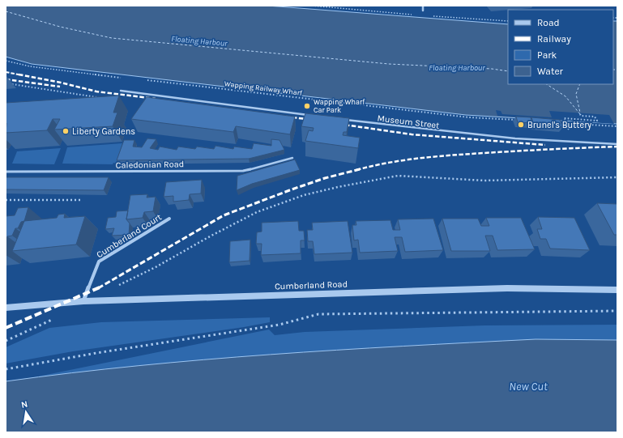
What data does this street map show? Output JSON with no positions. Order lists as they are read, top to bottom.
{
  "streets": {
    "street": ["Cumberland Court", "Cumberland Road"],
    "lane": ["Museum Street", "Caledonian Road"],
    "path": ["Wapping Railway Wharf"]
  },
  "crossings": [
    ["Cumberland Court", "Cumberland Road"]
  ],
  "water": ["Floating Harbour", "New Cut"],
  "places": ["Wapping Wharf Car Park", "Brunel's Buttery", "Liberty Gardens"],
  "legend": [
    "Road",
    "Railway",
    "Park",
    "Water"
  ],
  "north": "top"
}
